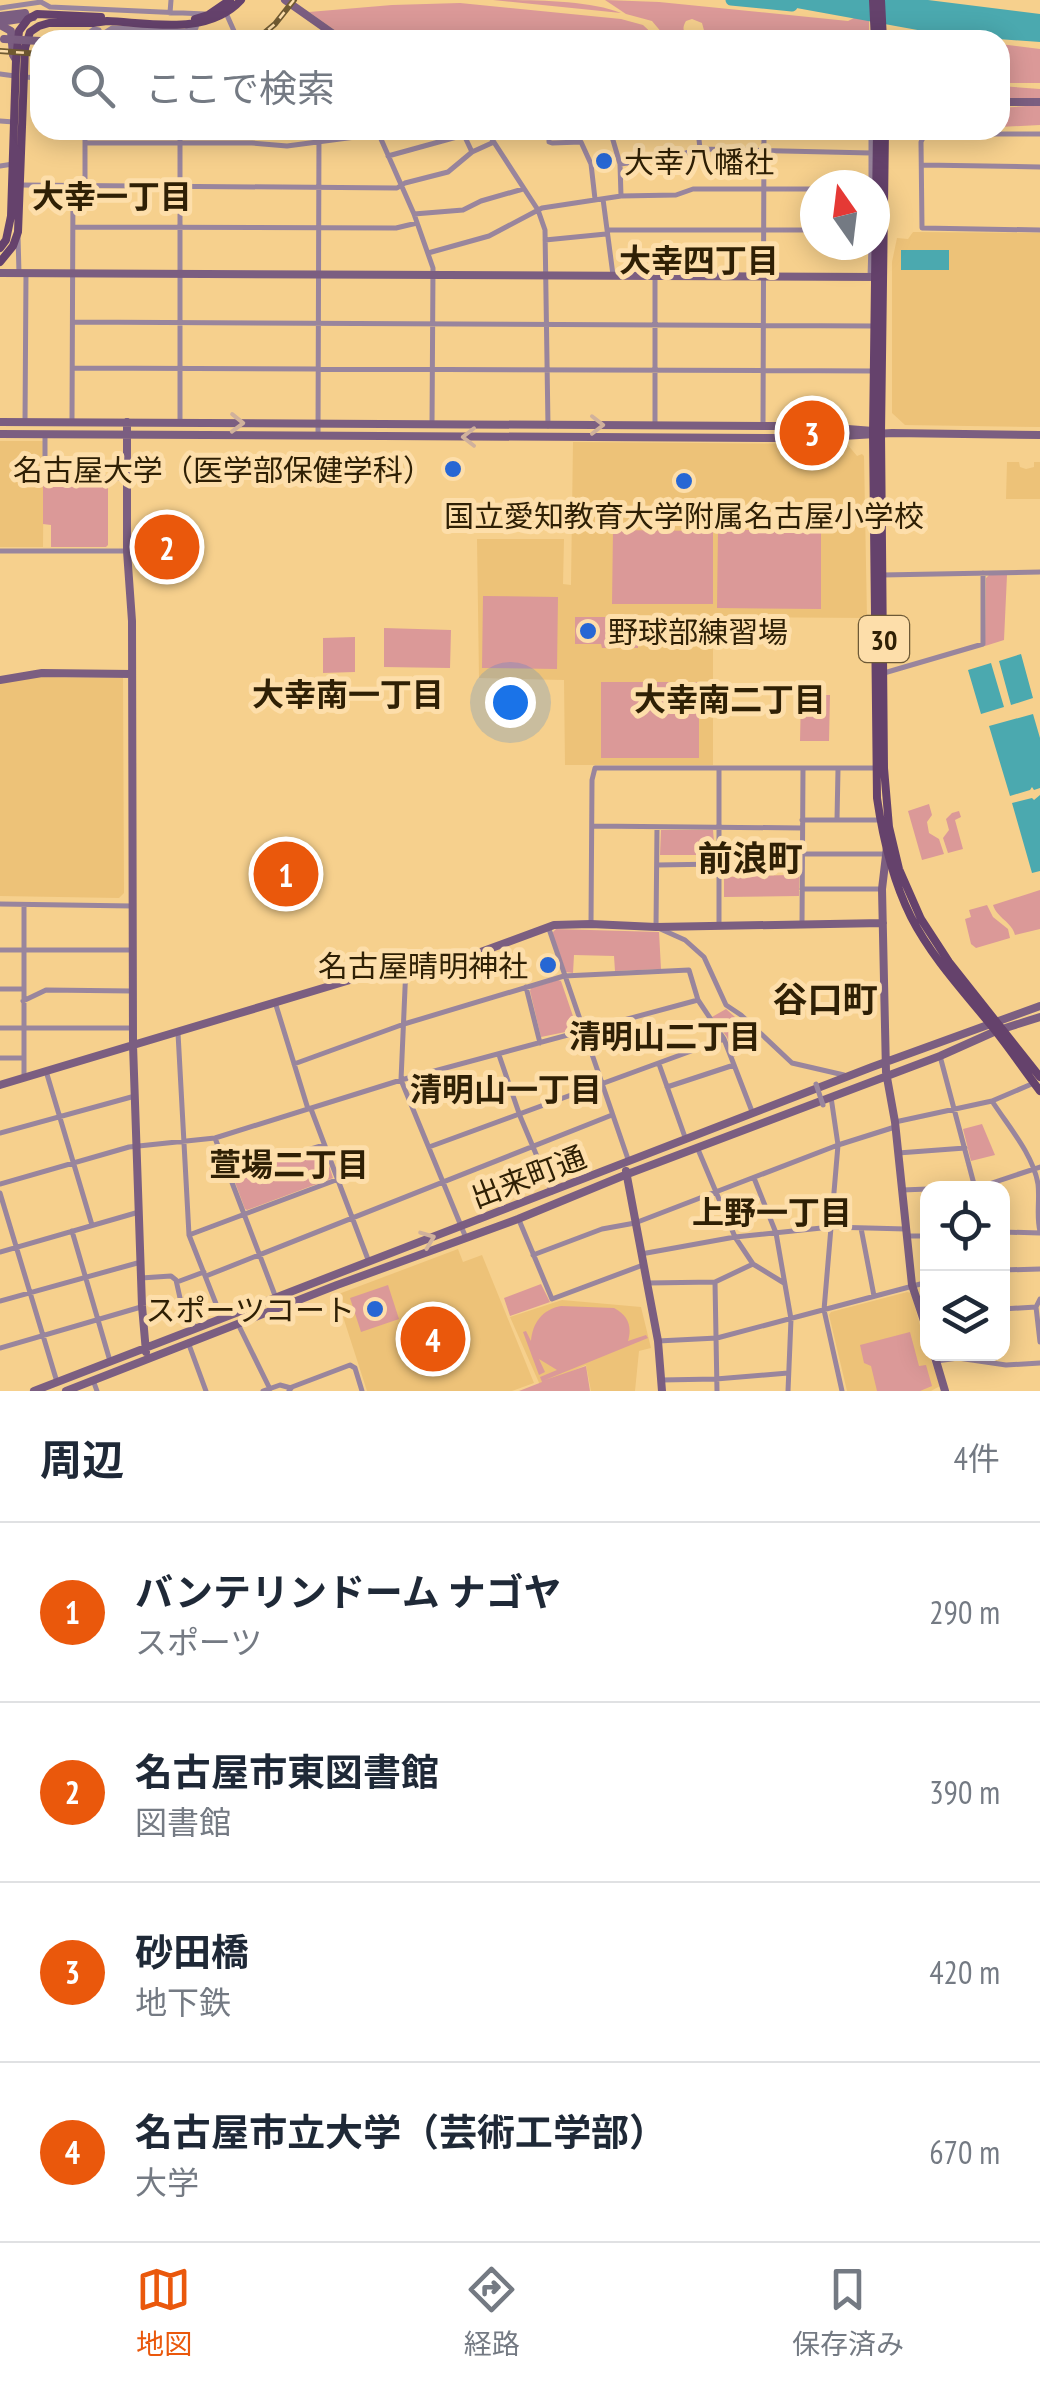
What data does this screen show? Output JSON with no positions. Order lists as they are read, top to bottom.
{
  "streets": {
    "main road": ["30"],
    "street": ["出来町通"]
  },
  "crossings": [
    ["30", "出来町通"]
  ],
  "districts": [
    "大幸一丁目",
    "大幸四丁目",
    "大幸南一丁目",
    "大幸南二丁目",
    "前浪町",
    "谷口町",
    "清明山二丁目",
    "清明山一丁目",
    "萱場二丁目",
    "上野一丁目"
  ],
  "places": [
    "大幸八幡社",
    "名古屋大学（医学部保健学科）",
    "国立愛知教育大学附属名古屋小学校",
    "野球部練習場",
    "名古屋晴明神社",
    "スポーツコート"
  ],
  "north": "top",
  "page": {
    "search": "ここで検索",
    "pins": [
      "3",
      "2",
      "1",
      "4"
    ],
    "heading": ["周辺", "4件"],
    "list": [
      {
        "mark": "1",
        "name": "バンテリンドーム ナゴヤ",
        "note": "スポーツ",
        "value": "290 m"
      },
      {
        "mark": "2",
        "name": "名古屋市東図書館",
        "note": "図書館",
        "value": "390 m"
      },
      {
        "mark": "3",
        "name": "砂田橋",
        "note": "地下鉄",
        "value": "420 m"
      },
      {
        "mark": "4",
        "name": "名古屋市立大学（芸術工学部）",
        "note": "大学",
        "value": "670 m"
      }
    ],
    "nav": ["地図", "経路", "保存済み"]
  }
}
